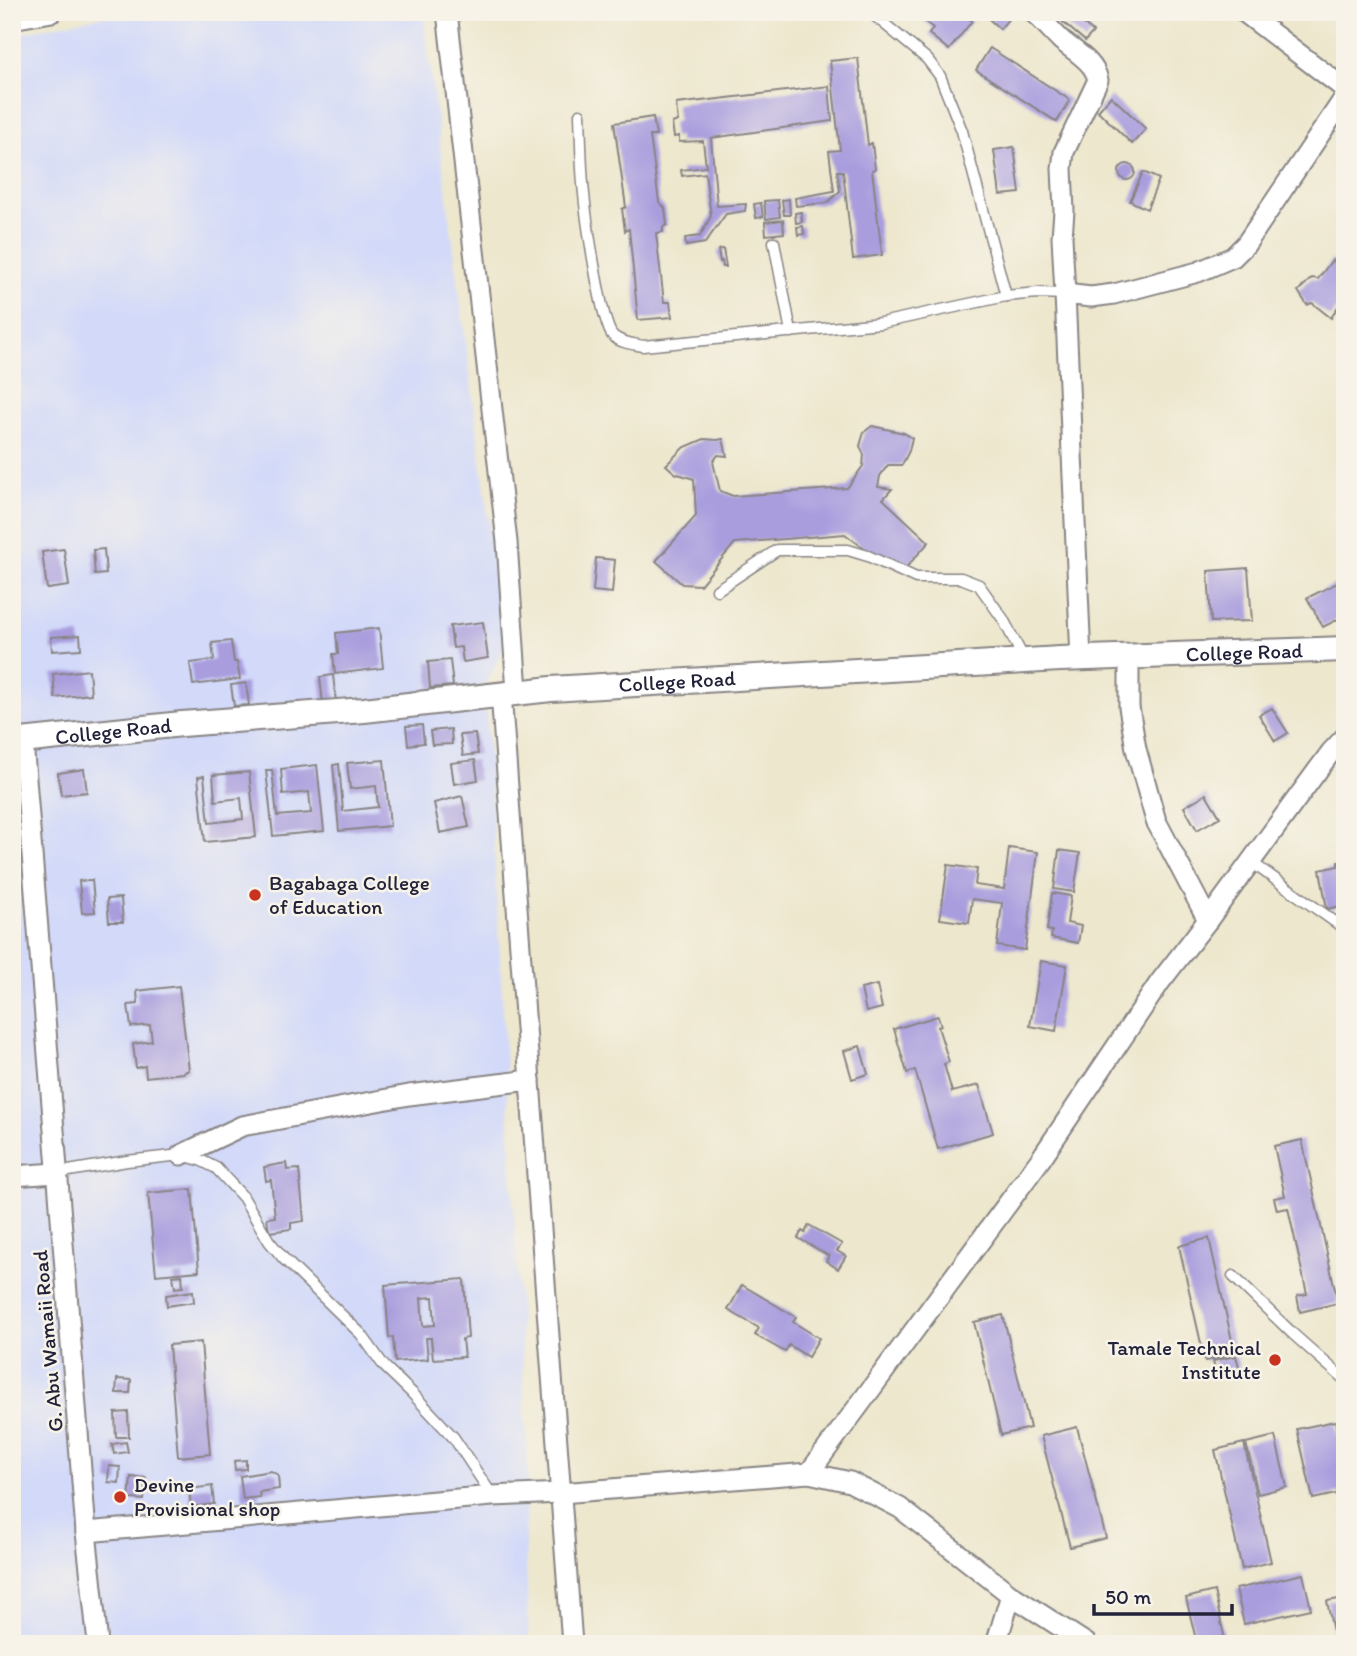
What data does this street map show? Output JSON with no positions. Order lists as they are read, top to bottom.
{
  "streets": {
    "street": ["College Road", "G. Abu Wamaii Road"]
  },
  "crossings": [
    ["College Road", "G. Abu Wamaii Road"]
  ],
  "places": ["Bagabaga College of Education", "Tamale Technical Institute", "Devine Provisional shop"],
  "scale_bar": "50 m"
}
